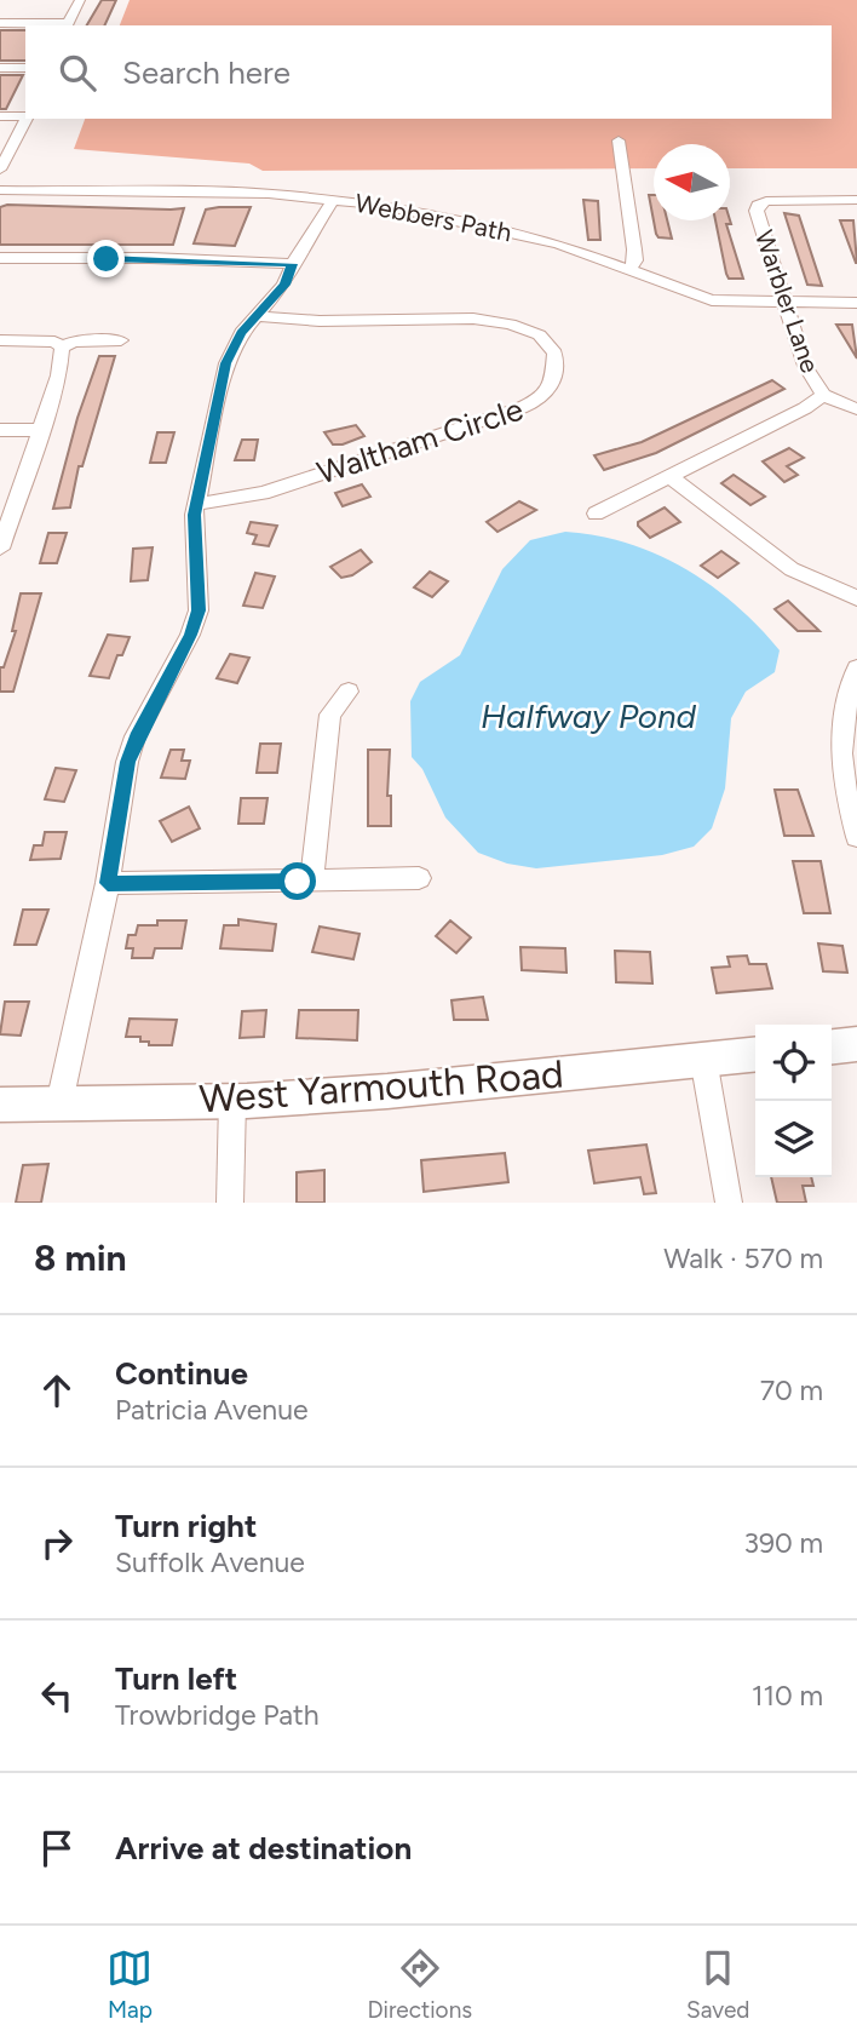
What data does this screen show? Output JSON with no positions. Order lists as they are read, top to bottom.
{
  "streets": {
    "main road": ["West Yarmouth Road"],
    "street": ["Webbers Path", "Warbler Lane", "Waltham Circle"]
  },
  "crossings": [
    ["Webbers Path", "Warbler Lane"]
  ],
  "water": ["Halfway Pond"],
  "north": "left",
  "page": {
    "search": "Search here",
    "heading": ["8 min", "Walk · 570 m"],
    "list": [
      ["Continue", "Patricia Avenue", "70 m"],
      ["Turn right", "Suffolk Avenue", "390 m"],
      ["Turn left", "Trowbridge Path", "110 m"],
      "Arrive at destination"
    ],
    "nav": ["Map", "Directions", "Saved"]
  }
}
